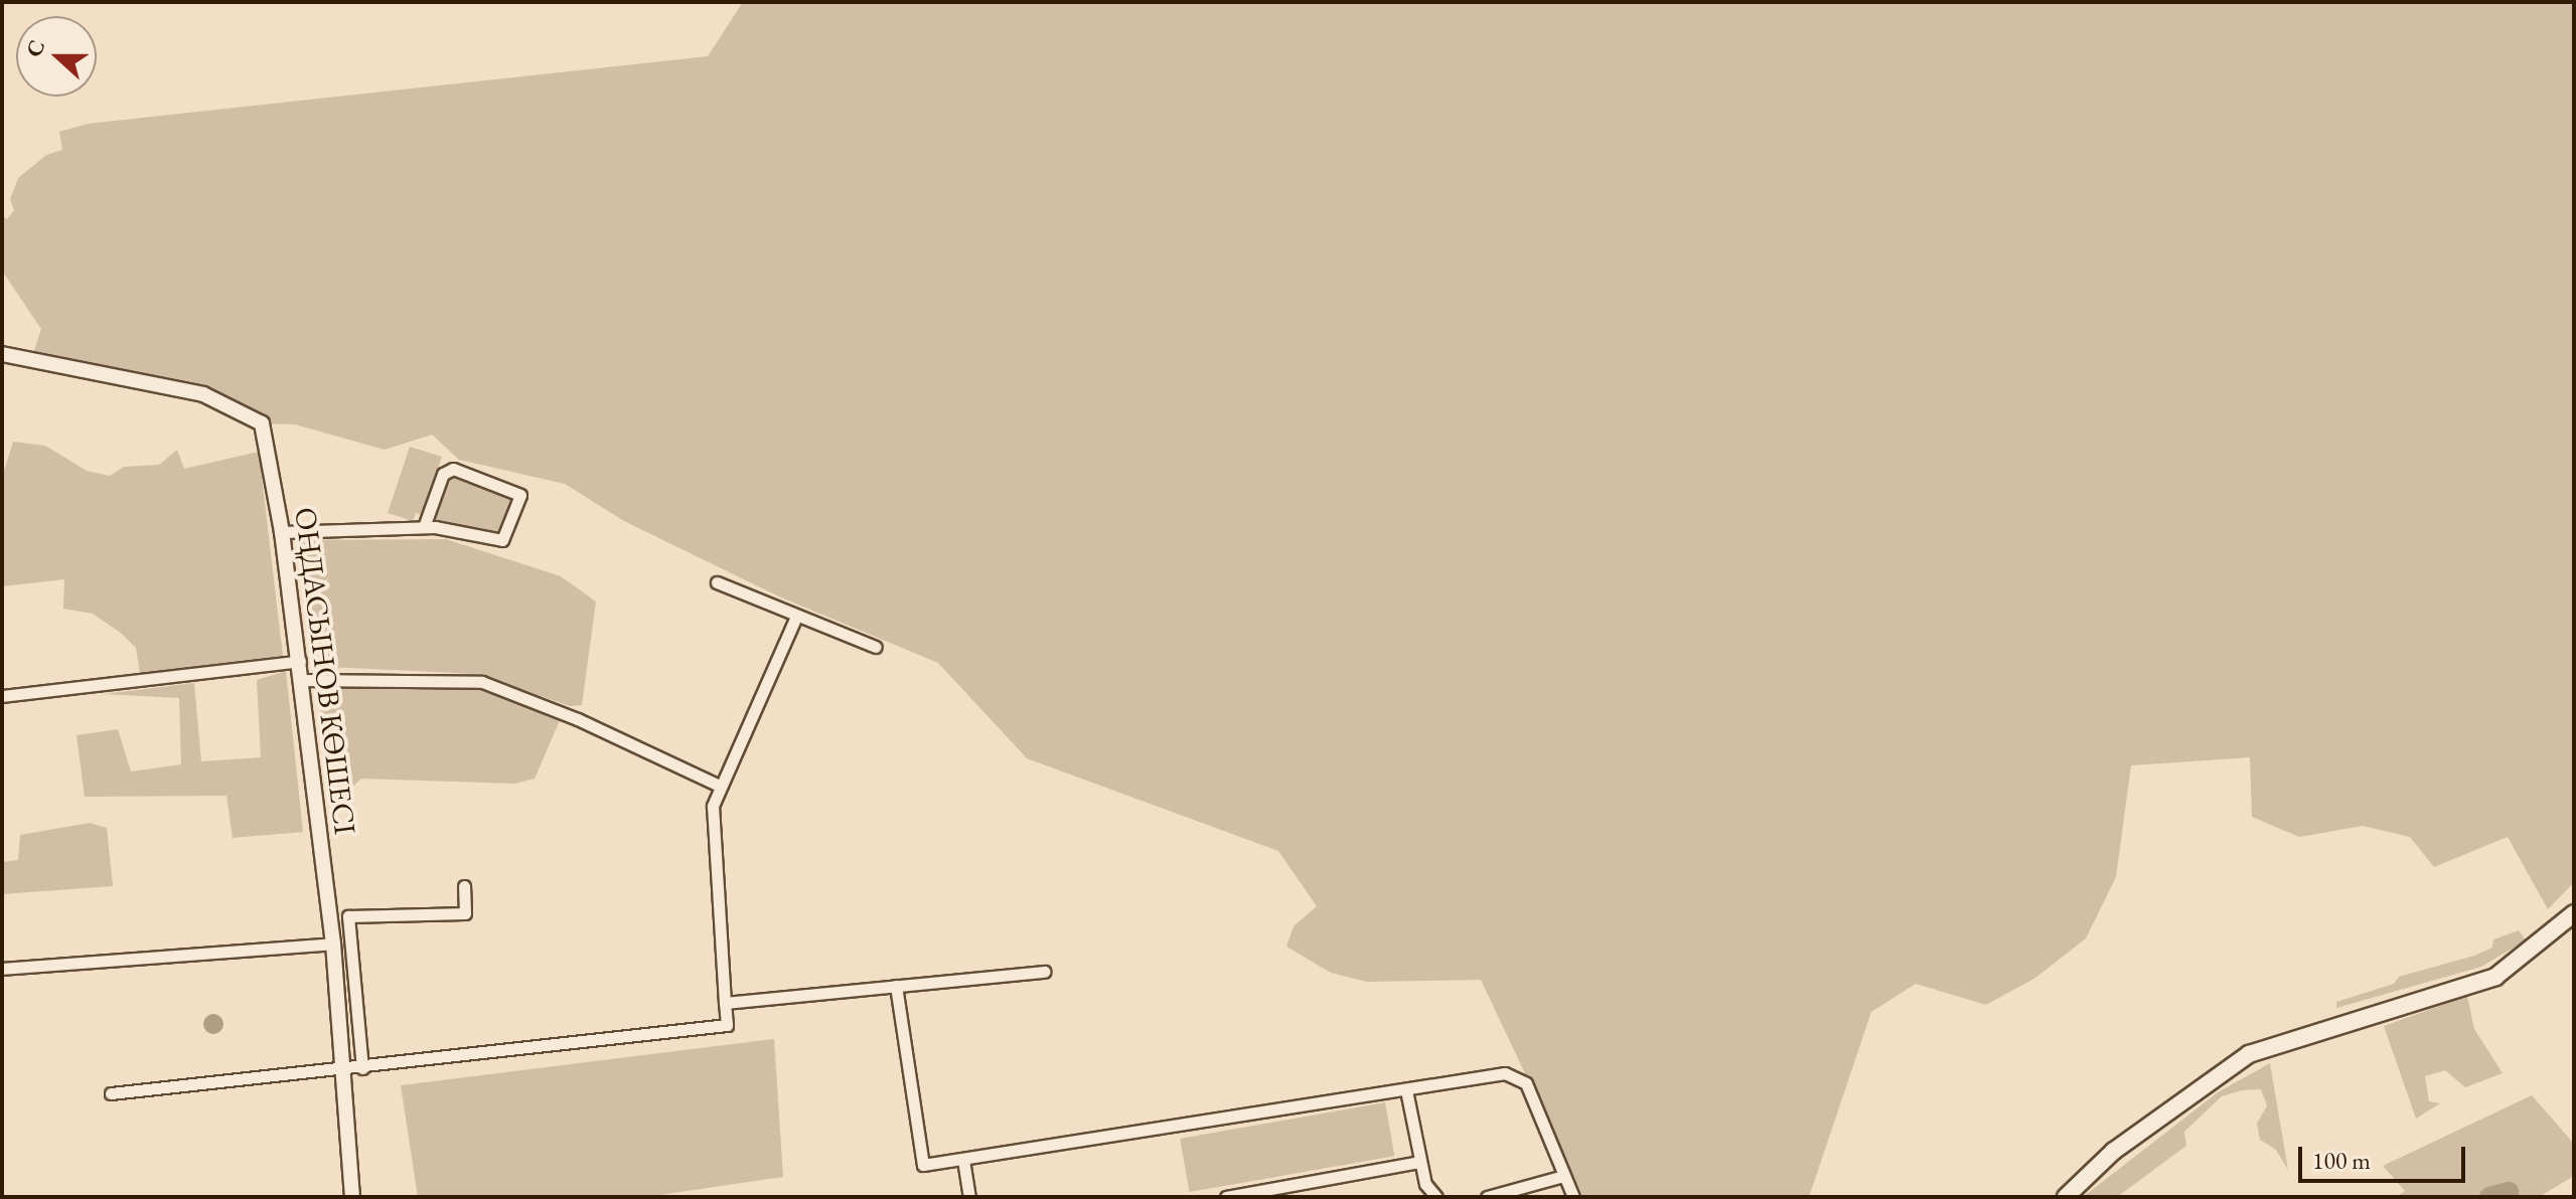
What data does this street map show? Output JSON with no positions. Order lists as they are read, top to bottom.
{
  "streets": {
    "street": ["ОҢДАСЫНОВ КӨШЕСІ"]
  },
  "scale_bar": "100 m",
  "north": "left"
}
